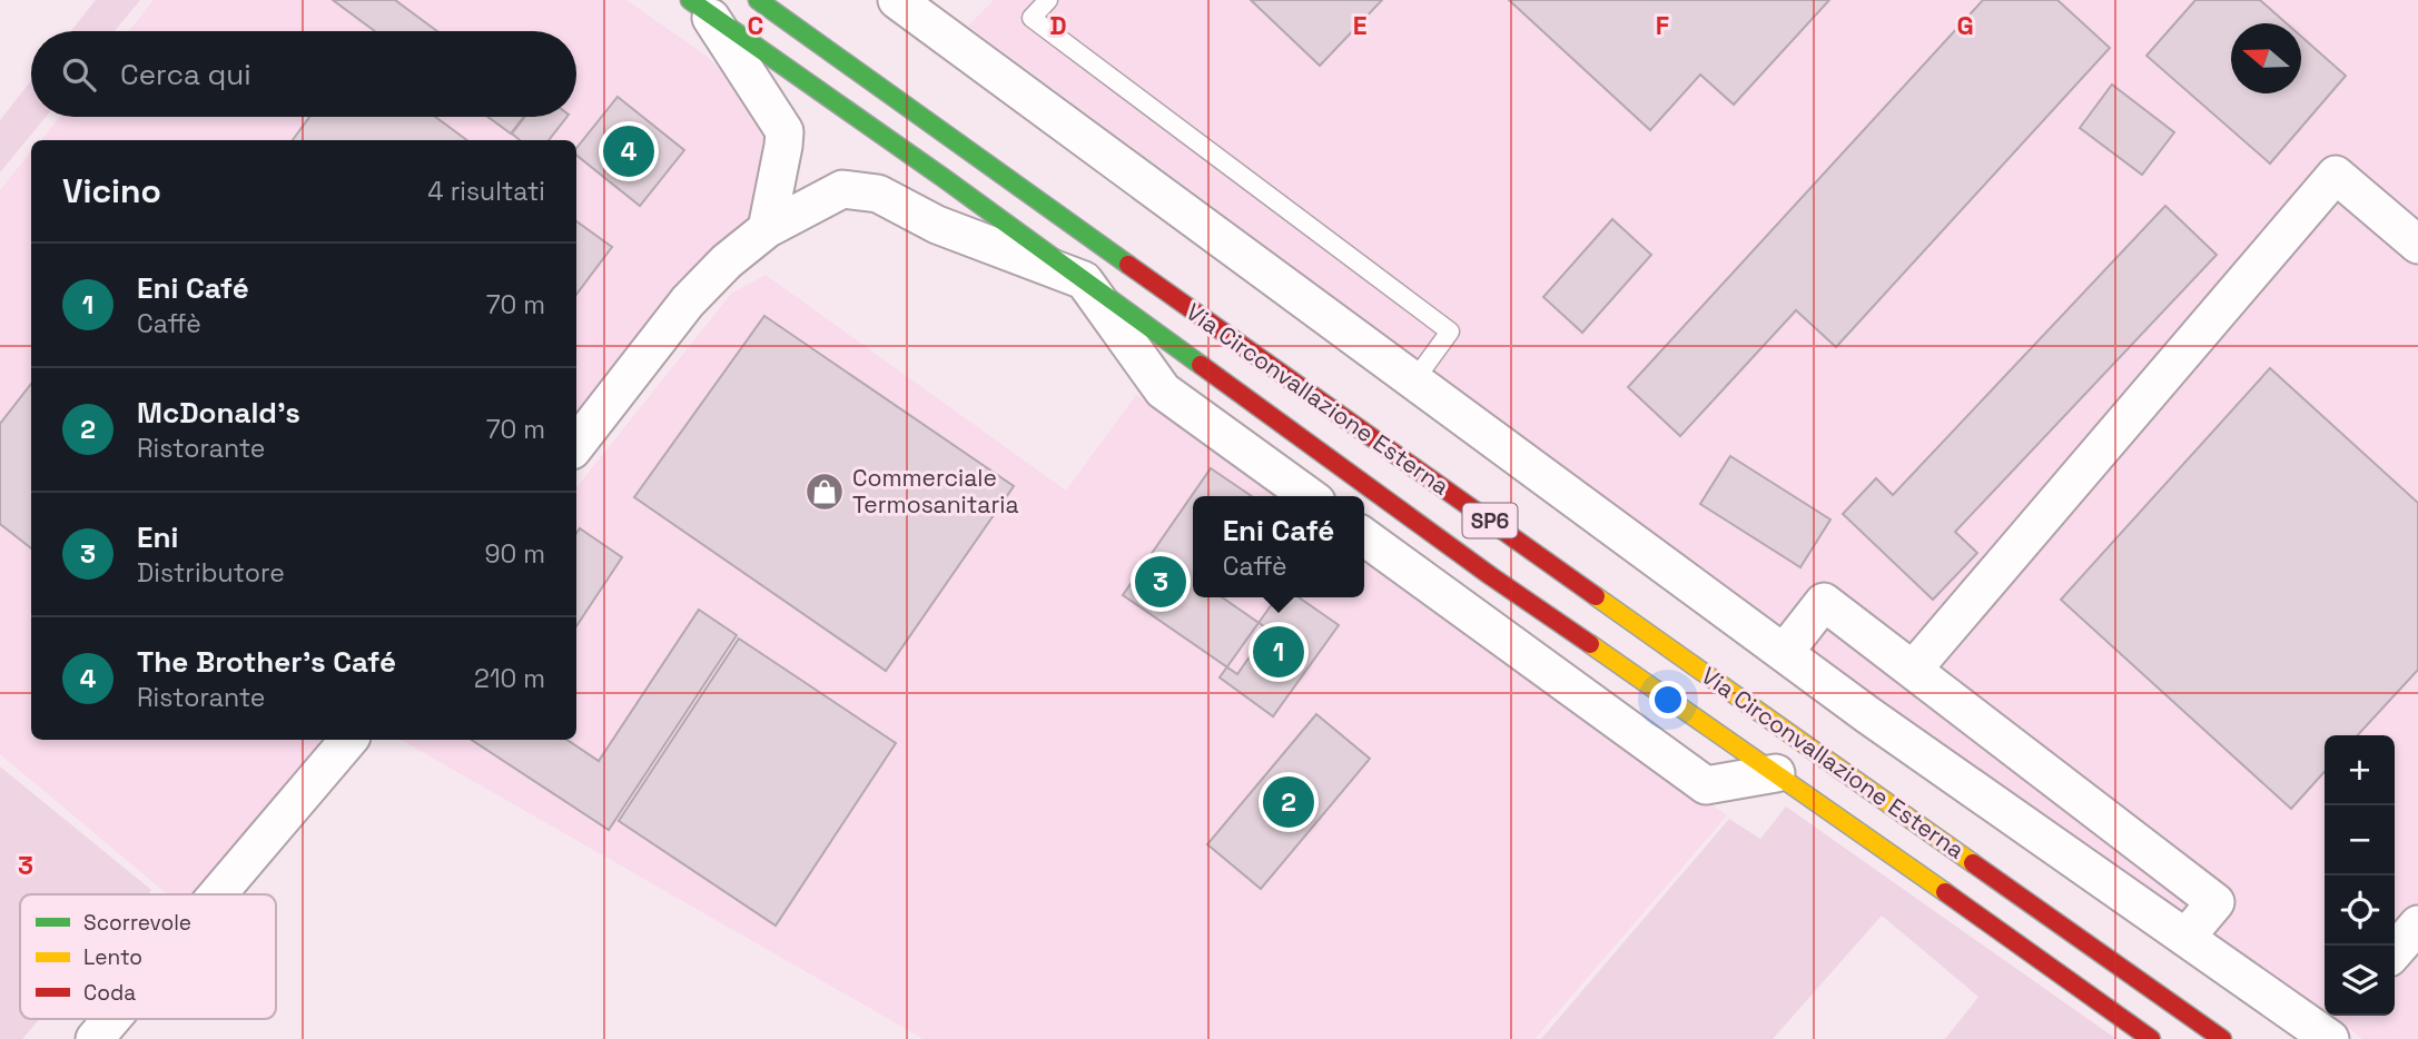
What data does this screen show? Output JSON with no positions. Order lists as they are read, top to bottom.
{
  "streets": {
    "main road": ["Via Circonvallazione Esterna", "SP6"]
  },
  "places": {
    "shop": ["Commerciale Termosanitaria"]
  },
  "legend": ["Scorrevole", "Lento", "Coda"],
  "north": "left",
  "page": {
    "search": "Cerca qui",
    "pins": [
      "4",
      "3",
      "1",
      "2"
    ],
    "heading": ["Vicino", "4 risultati"],
    "list": [
      {
        "mark": "1",
        "name": "Eni Café",
        "note": "Caffè",
        "value": "70 m"
      },
      {
        "mark": "2",
        "name": "McDonald's",
        "note": "Ristorante",
        "value": "70 m"
      },
      {
        "mark": "3",
        "name": "Eni",
        "note": "Distributore",
        "value": "90 m"
      },
      {
        "mark": "4",
        "name": "The Brother's Café",
        "note": "Ristorante",
        "value": "210 m"
      }
    ],
    "popup": ["Eni Café", "Caffè"],
    "map_buttons": ["+", "−"]
  },
  "grid": {
    "columns": [
      "C",
      "D",
      "E",
      "F",
      "G"
    ],
    "rows": ["3"]
  }
}
